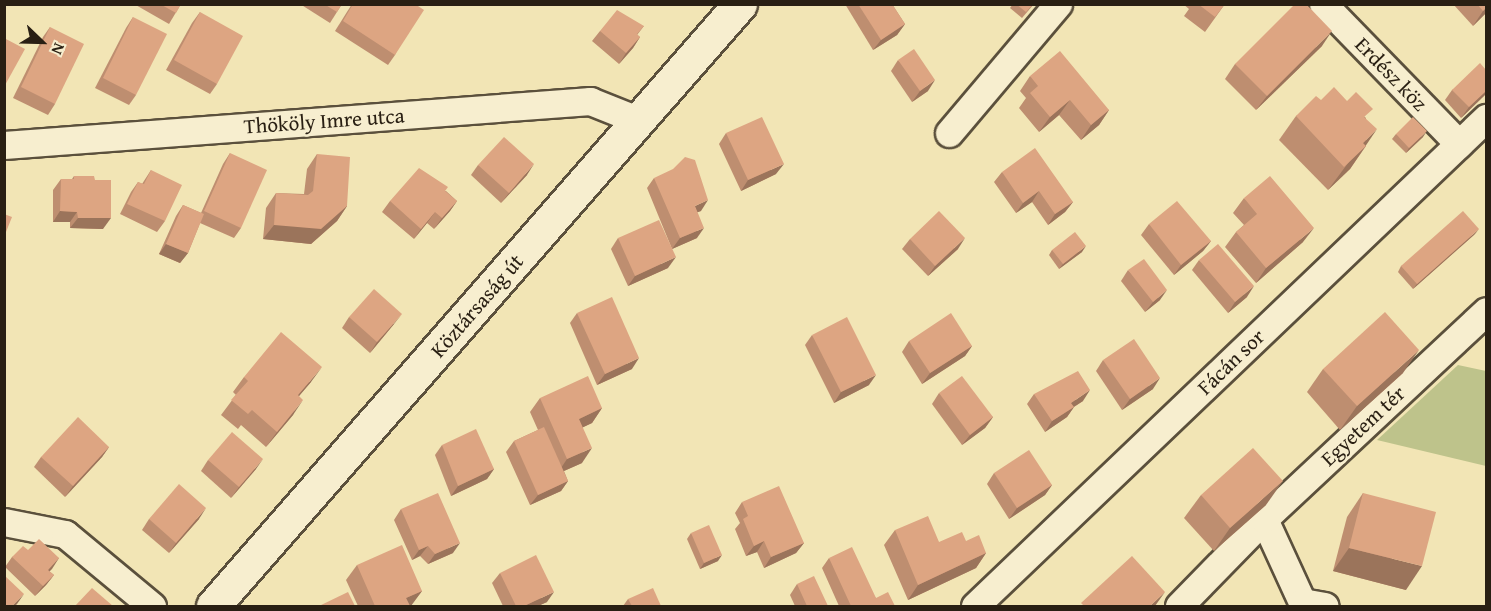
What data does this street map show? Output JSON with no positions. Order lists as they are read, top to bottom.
{
  "streets": {
    "main road": ["Köztársaság út"],
    "street": [
      "Erdész köz",
      "Thököly Imre utca",
      "Fácán sor",
      "Egyetem tér"
    ]
  },
  "crossings": [
    ["Erdész köz", "Fácán sor"],
    ["Thököly Imre utca", "Köztársaság út"]
  ],
  "north": "bottom right"
}
